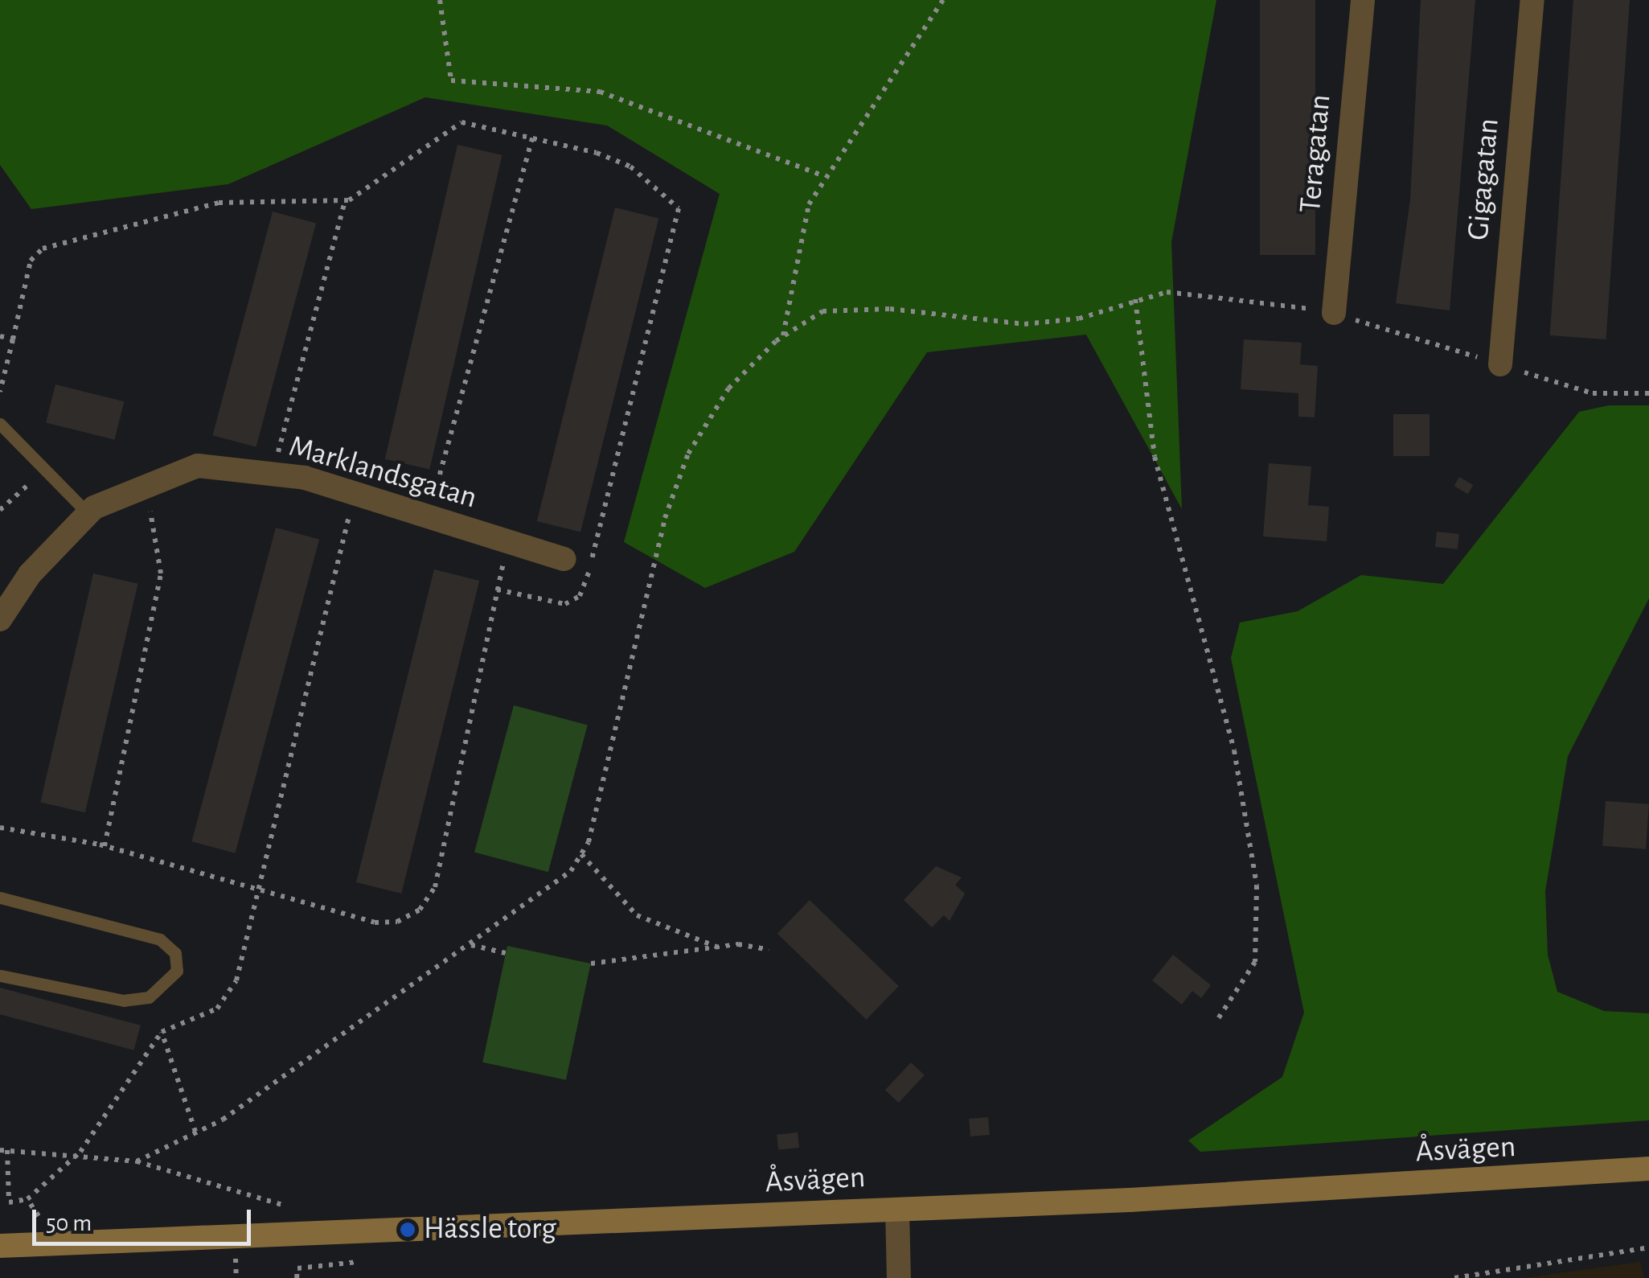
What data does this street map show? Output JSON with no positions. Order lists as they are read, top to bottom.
{
  "streets": {
    "street": [
      "Teragatan",
      "Gigagatan",
      "Marklandsgatan",
      "Åsvägen"
    ]
  },
  "places": ["Hässle torg"],
  "scale_bar": "50 m"
}
